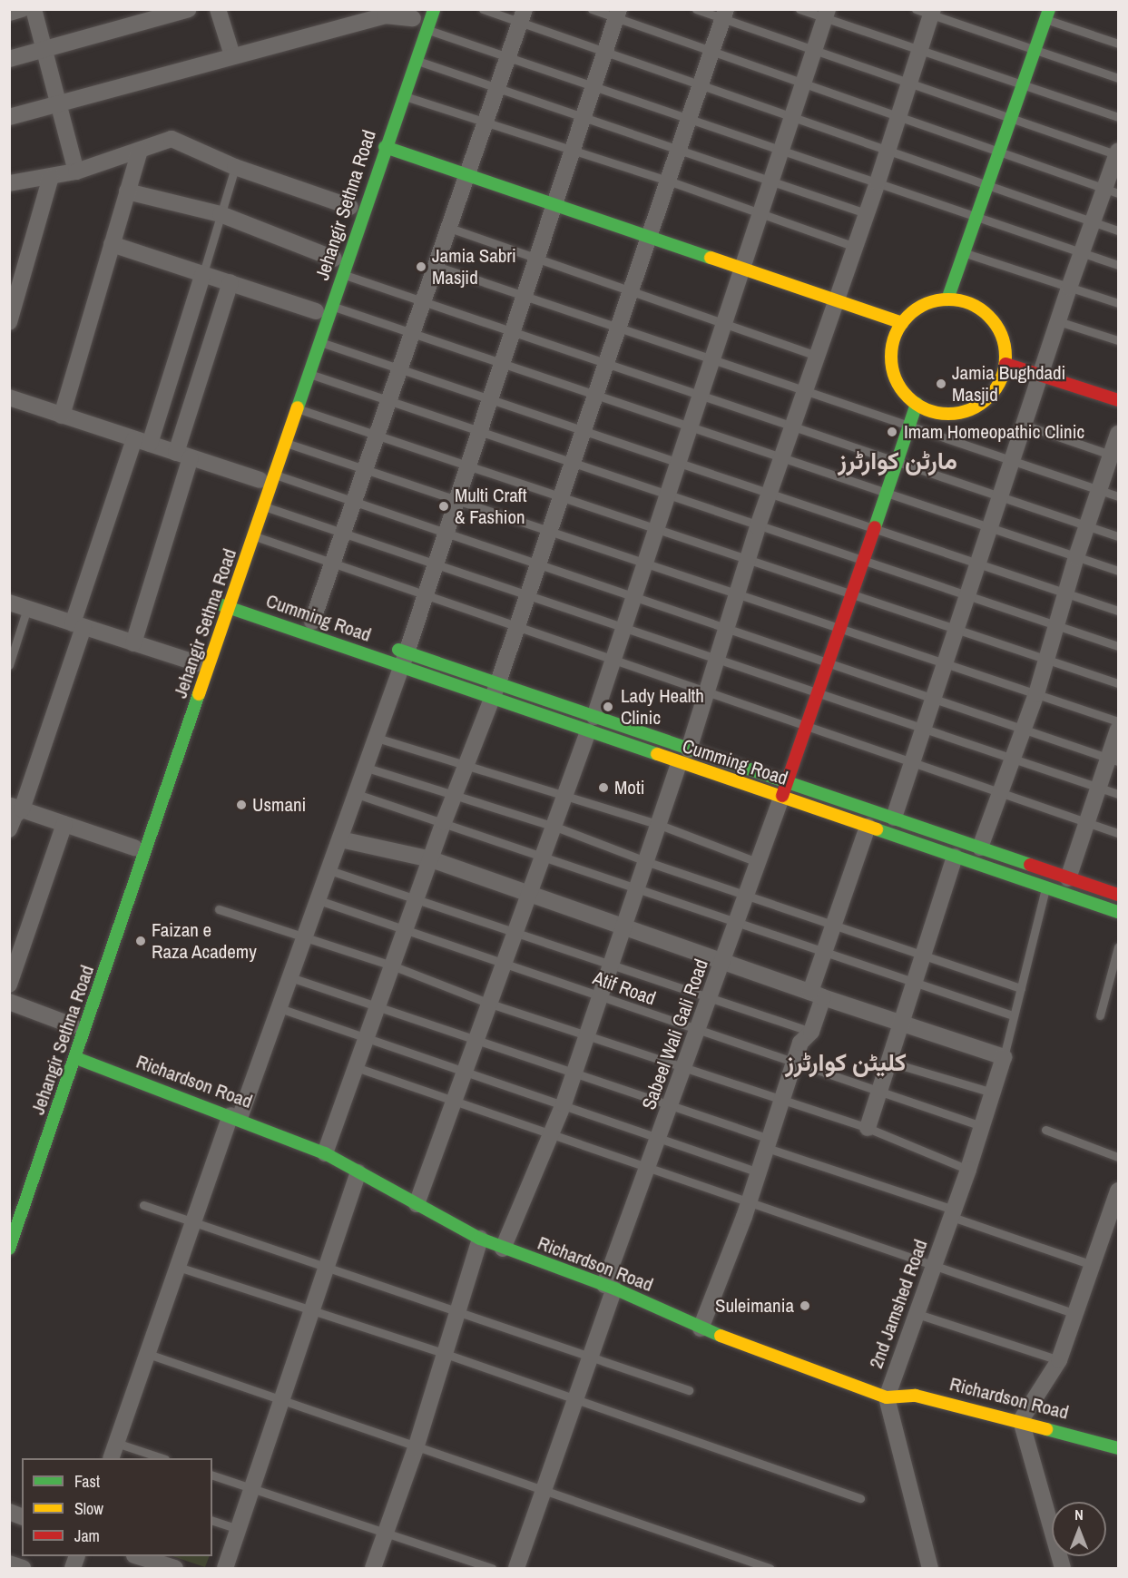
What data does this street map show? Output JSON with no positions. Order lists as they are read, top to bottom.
{
  "streets": {
    "main road": ["Jehangir Sethna Road", "Cumming Road", "Richardson Road"],
    "street": ["Sabeel Wali Gali Road", "2nd Jamshed Road"],
    "lane": ["Atif Road"]
  },
  "crossings": [
    ["Jehangir Sethna Road", "Cumming Road"],
    ["Jehangir Sethna Road", "Richardson Road"],
    ["Cumming Road", "Sabeel Wali Gali Road"],
    ["Atif Road", "Sabeel Wali Gali Road"],
    ["Atif Road", "2nd Jamshed Road"],
    ["Sabeel Wali Gali Road", "Richardson Road"],
    ["Richardson Road", "2nd Jamshed Road"]
  ],
  "districts": ["مارٹن کوارٹرز", "کلیٹن کوارٹرز"],
  "places": [
    "Jamia Sabri Masjid",
    "Jamia Bughdadi Masjid",
    "Imam Homeopathic Clinic",
    "Multi Craft & Fashion",
    "Lady Health Clinic",
    "Moti",
    "Usmani",
    "Faizan e Raza Academy",
    "Suleimania"
  ],
  "legend": ["Fast", "Slow", "Jam"],
  "north": "top"
}
